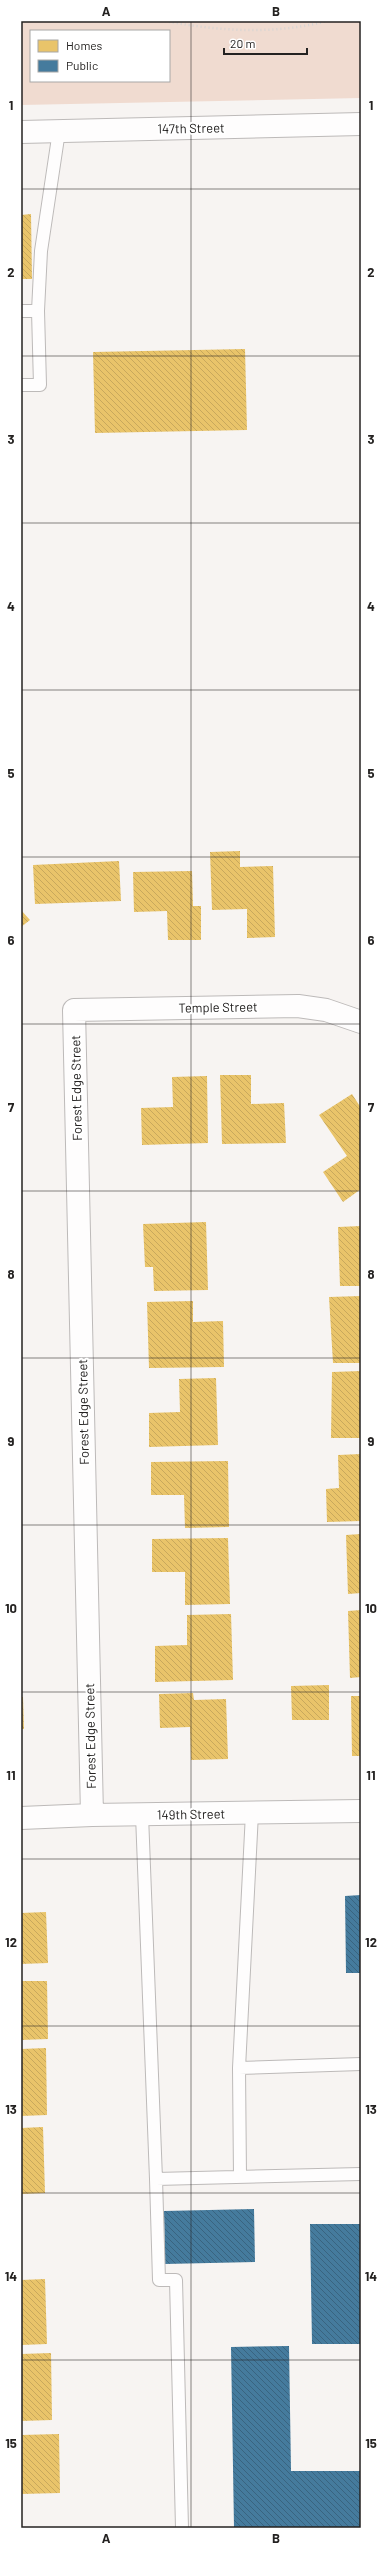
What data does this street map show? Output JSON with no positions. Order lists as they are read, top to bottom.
{
  "streets": {
    "street": [
      "147th Street",
      "Temple Street",
      "Forest Edge Street",
      "149th Street"
    ]
  },
  "crossings": [
    ["Temple Street", "Forest Edge Street"],
    ["Forest Edge Street", "149th Street"]
  ],
  "legend": ["Homes", "Public"],
  "scale_bar": "20 m",
  "grid": {
    "columns": ["A", "B"],
    "rows": [
      "1",
      "2",
      "3",
      "4",
      "5",
      "6",
      "7",
      "8",
      "9",
      "10",
      "11",
      "12",
      "13",
      "14",
      "15"
    ]
  }
}
